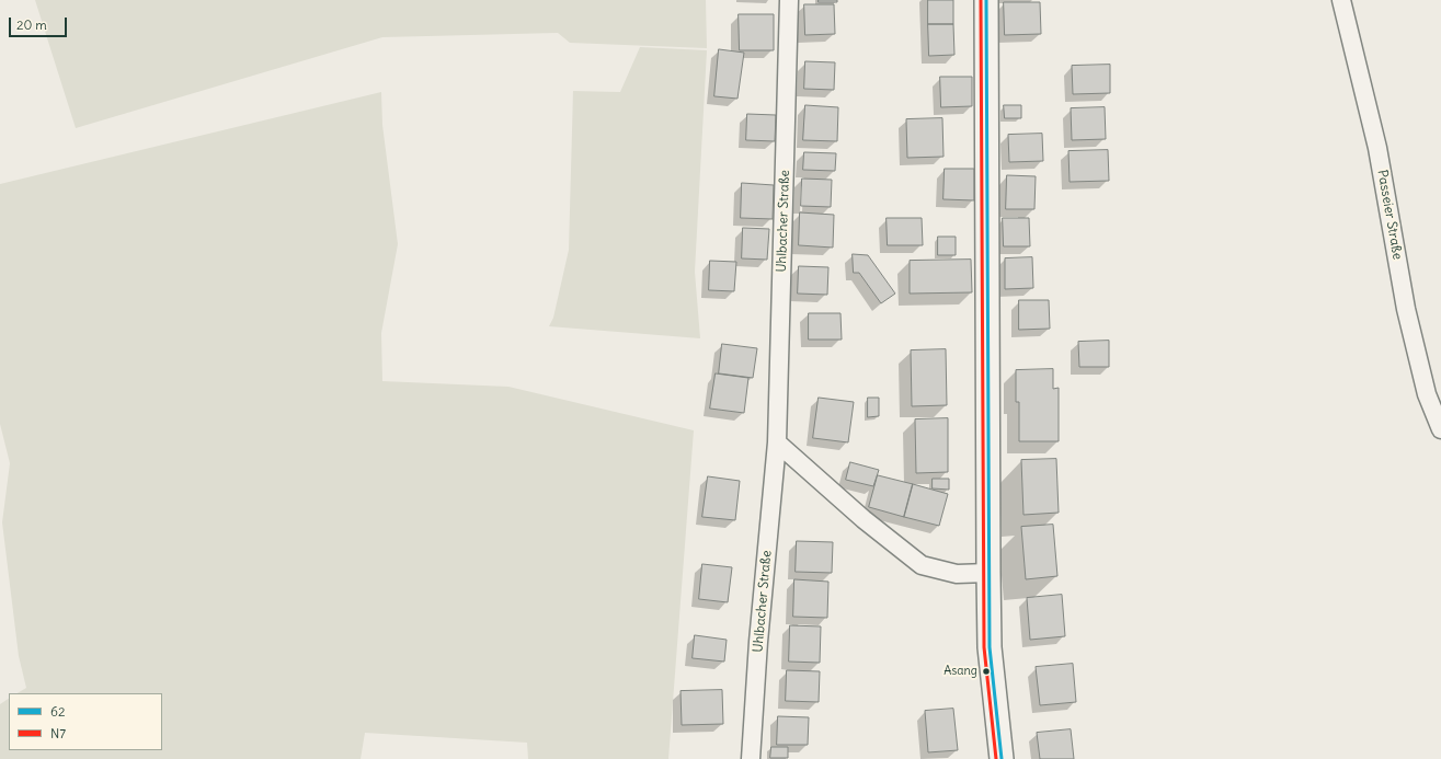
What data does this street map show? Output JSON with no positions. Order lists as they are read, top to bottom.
{
  "streets": {
    "street": ["Passeier Straße", "Uhlbacher Straße"]
  },
  "places": ["Asang"],
  "lines": ["transit line 62", "transit line N7"],
  "legend": ["62", "N7"],
  "scale_bar": "20 m"
}
